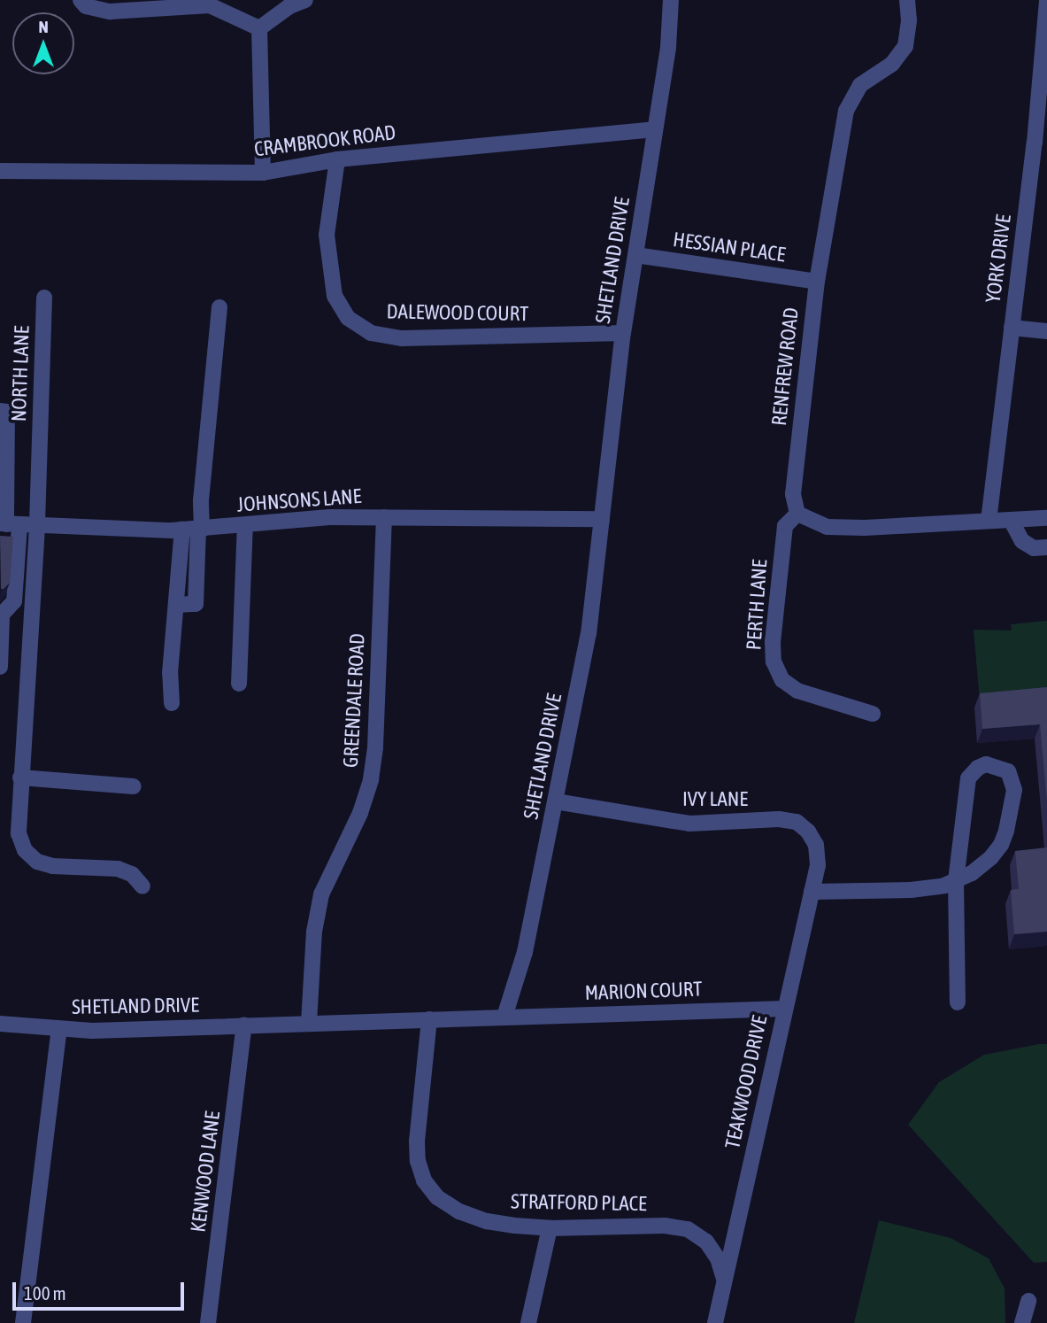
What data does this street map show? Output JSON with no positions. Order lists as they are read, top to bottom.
{
  "streets": {
    "street": [
      "CRAMBROOK ROAD",
      "HESSIAN PLACE",
      "YORK DRIVE",
      "SHETLAND DRIVE",
      "DALEWOOD COURT",
      "RENFREW ROAD",
      "NORTH LANE",
      "JOHNSONS LANE",
      "PERTH LANE",
      "GREENDALE ROAD",
      "IVY LANE",
      "MARION COURT",
      "TEAKWOOD DRIVE",
      "KENWOOD LANE",
      "STRATFORD PLACE"
    ]
  },
  "crossings": [
    ["CRAMBROOK ROAD", "SHETLAND DRIVE"],
    ["CRAMBROOK ROAD", "DALEWOOD COURT"],
    ["HESSIAN PLACE", "SHETLAND DRIVE"],
    ["HESSIAN PLACE", "RENFREW ROAD"],
    ["SHETLAND DRIVE", "DALEWOOD COURT"],
    ["SHETLAND DRIVE", "JOHNSONS LANE"],
    ["SHETLAND DRIVE", "GREENDALE ROAD"],
    ["SHETLAND DRIVE", "IVY LANE"],
    ["SHETLAND DRIVE", "MARION COURT"],
    ["SHETLAND DRIVE", "KENWOOD LANE"],
    ["SHETLAND DRIVE", "STRATFORD PLACE"],
    ["RENFREW ROAD", "PERTH LANE"],
    ["NORTH LANE", "JOHNSONS LANE"],
    ["JOHNSONS LANE", "GREENDALE ROAD"],
    ["IVY LANE", "TEAKWOOD DRIVE"],
    ["MARION COURT", "TEAKWOOD DRIVE"],
    ["TEAKWOOD DRIVE", "STRATFORD PLACE"]
  ],
  "scale_bar": "100 m",
  "north": "top"
}
